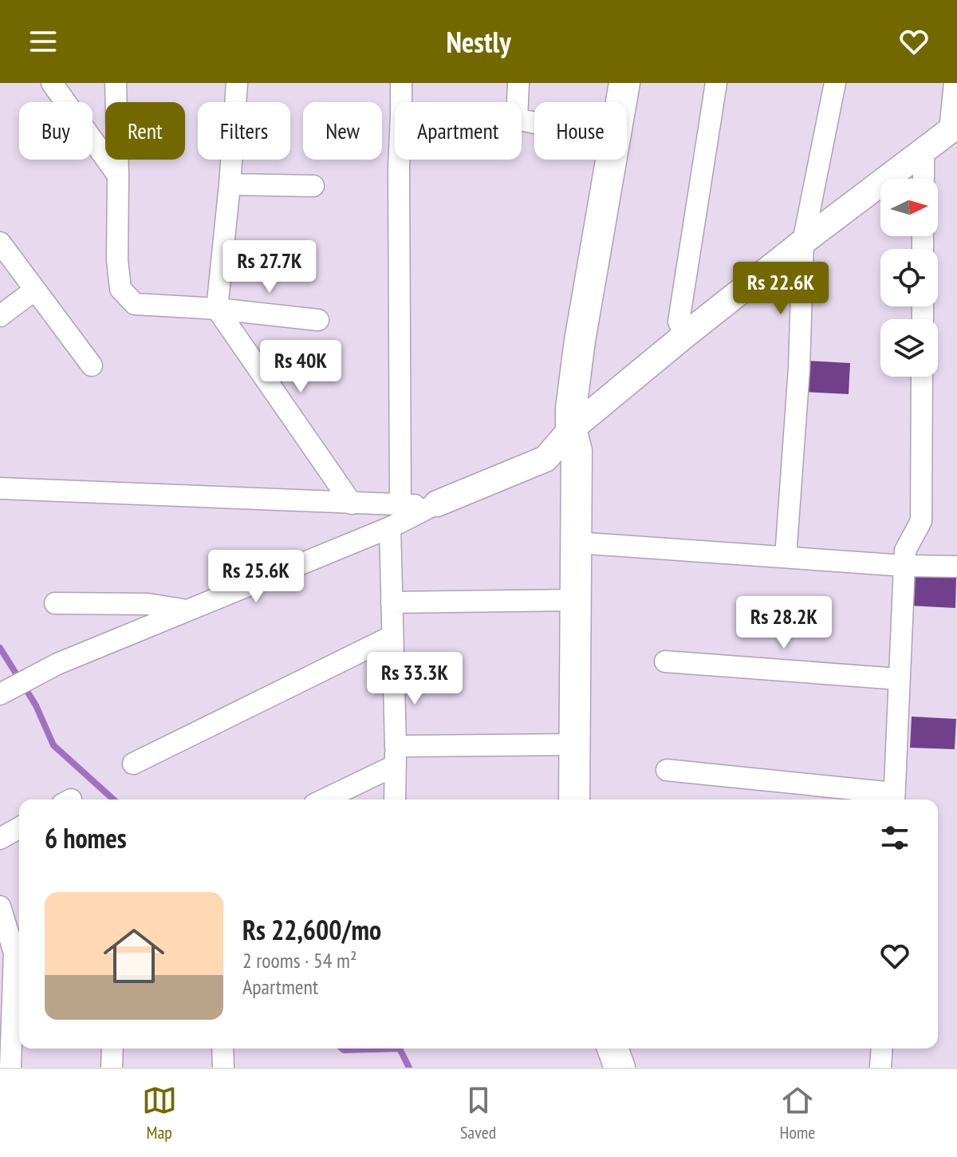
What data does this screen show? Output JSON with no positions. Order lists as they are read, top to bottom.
{
  "north": "right",
  "page": {
    "header": "Nestly",
    "chip": [
      "Buy",
      "Rent",
      "Filters",
      "New",
      "Apartment",
      "House"
    ],
    "price": [
      "Rs 27.7K",
      "Rs 22.6K",
      "Rs 40K",
      "Rs 25.6K",
      "Rs 28.2K",
      "Rs 33.3K"
    ],
    "heading": "6 homes",
    "list": [
      {
        "name": "Rs 22,600/mo",
        "note": "2 rooms · 54 m² · Apartment"
      }
    ],
    "tabs": ["Map", "Saved", "Home"]
  }
}
